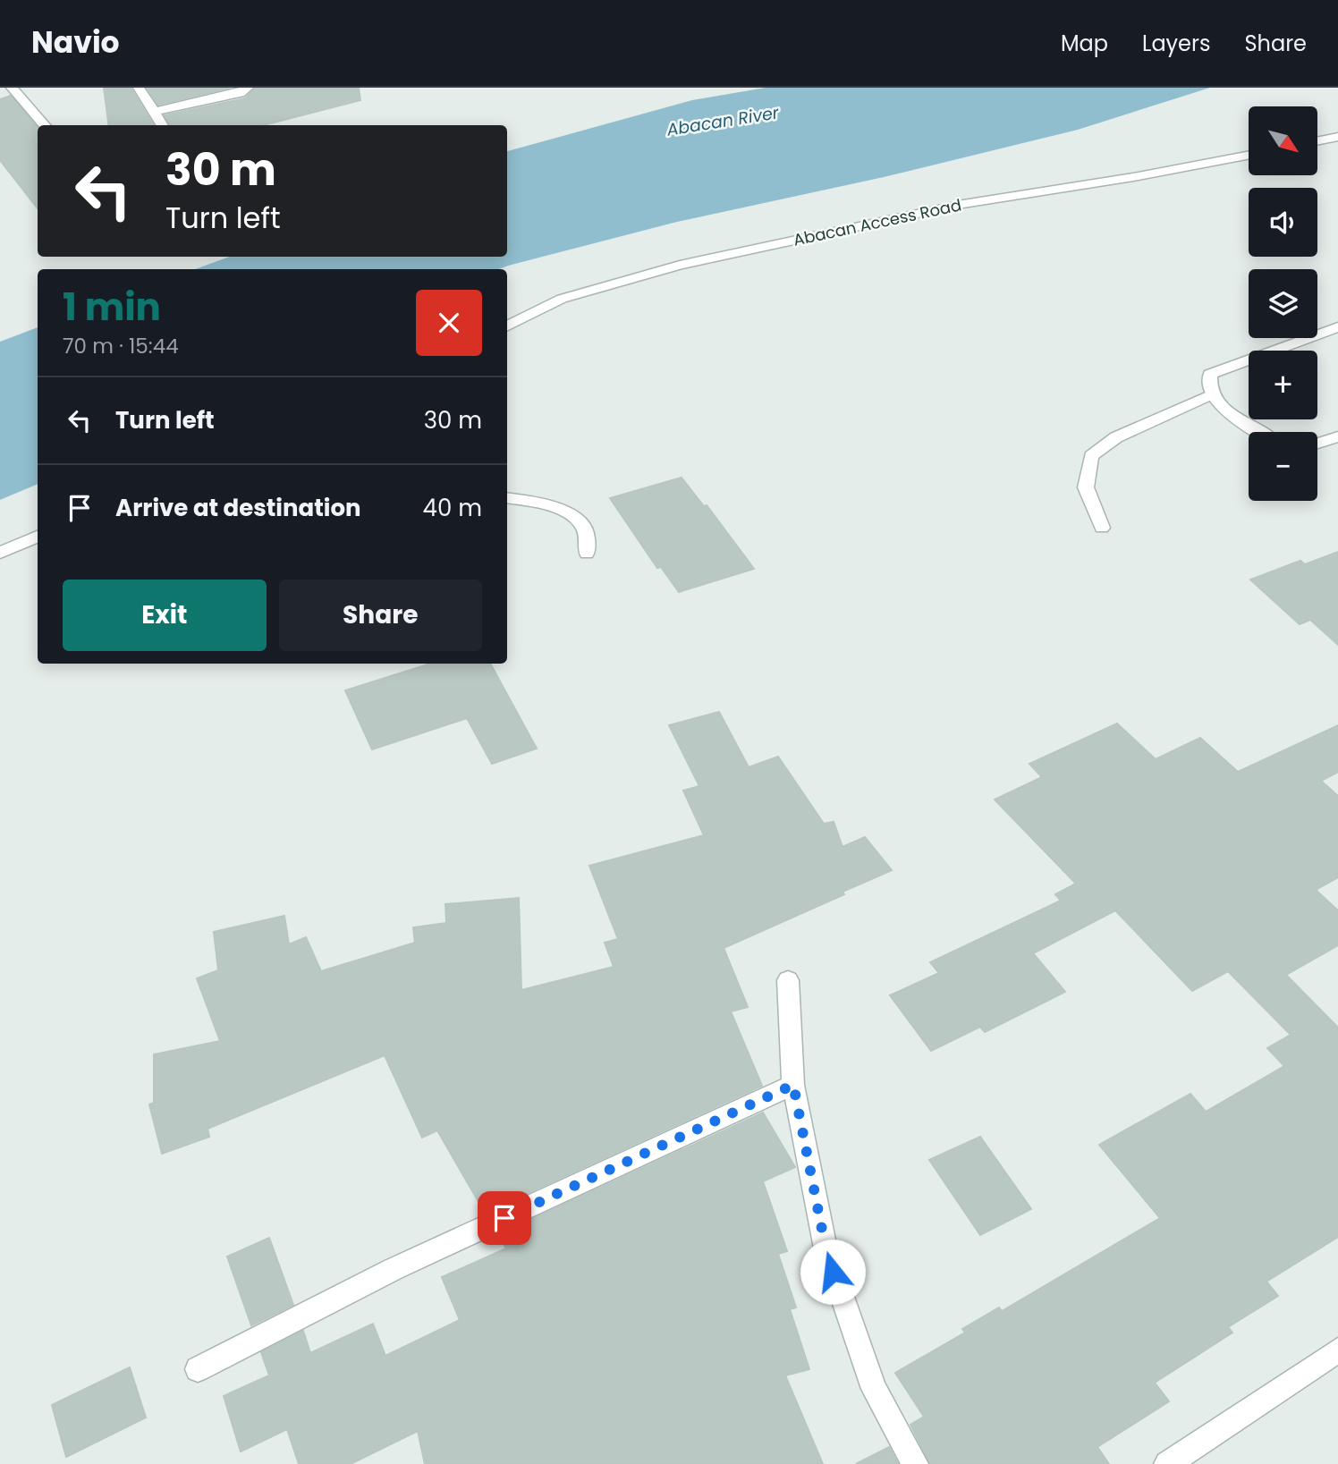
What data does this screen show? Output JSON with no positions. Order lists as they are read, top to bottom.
{
  "streets": {
    "street": ["Abacan Access Road"]
  },
  "water": ["Abacan River"],
  "north": "bottom right",
  "page": {
    "header": "Navio",
    "nav": ["Map", "Layers", "Share"],
    "map_buttons": ["+", "−"],
    "turn": ["30 m", "Turn left"],
    "heading": ["1 min", "70 m · 15:44"],
    "list": [
      {
        "name": "Turn left",
        "value": "30 m"
      },
      {
        "name": "Arrive at destination",
        "value": "40 m"
      }
    ],
    "buttons": ["Exit", "Share"]
  }
}
